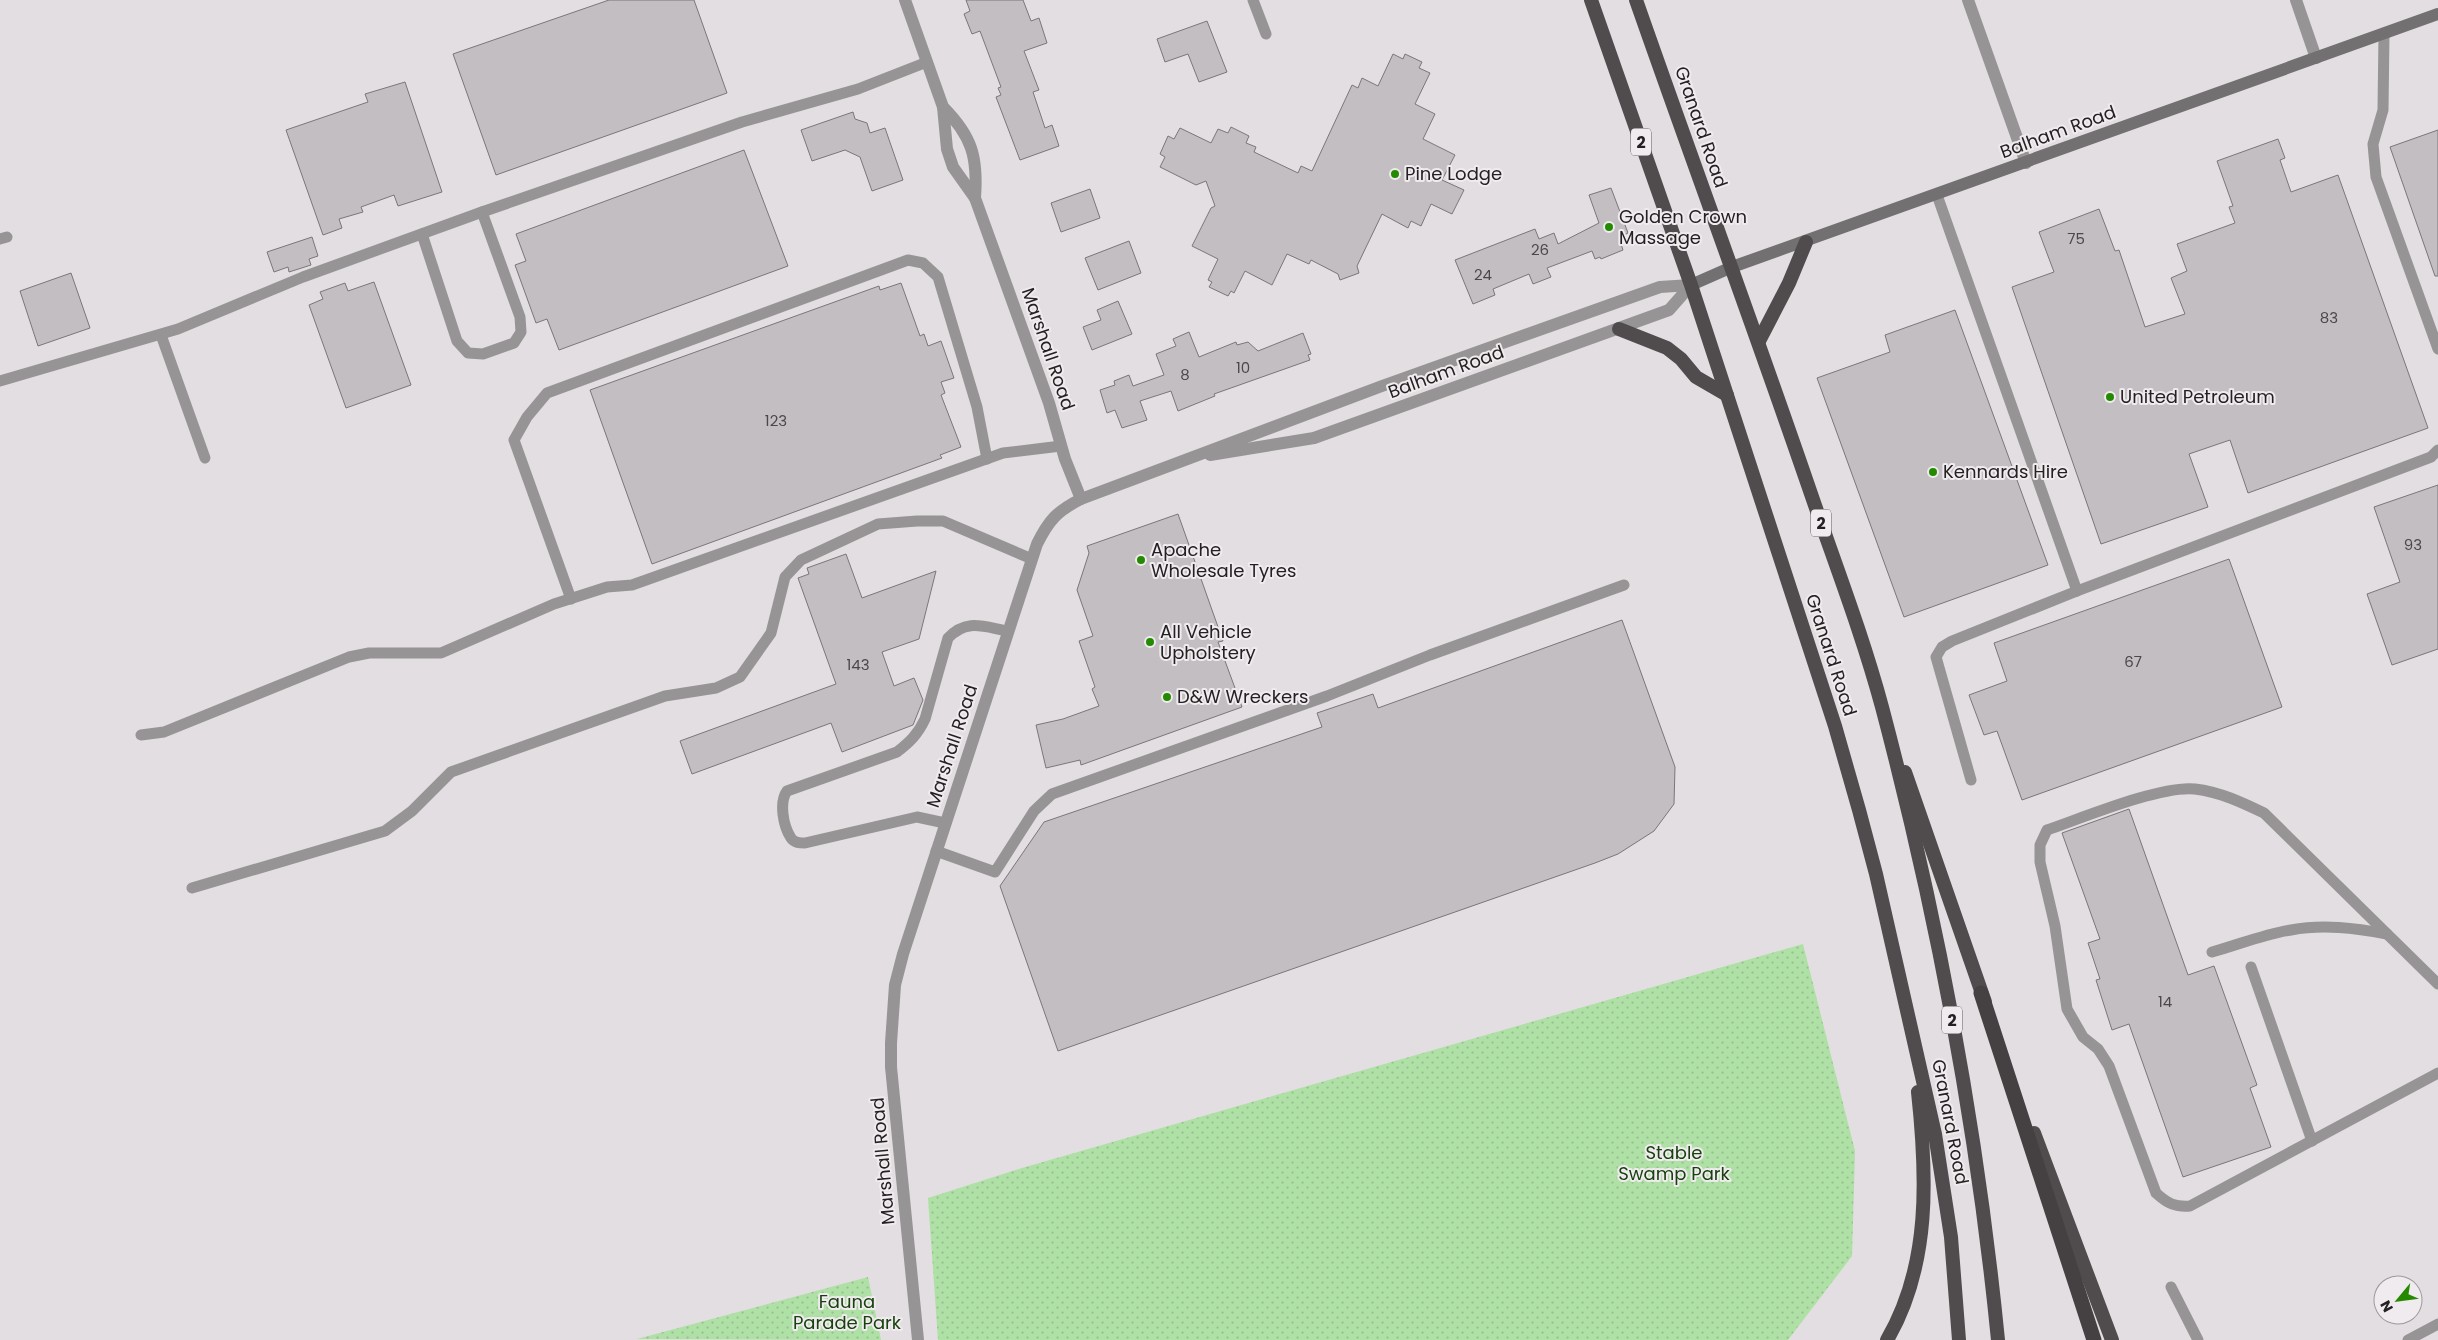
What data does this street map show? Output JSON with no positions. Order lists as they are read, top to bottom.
{
  "streets": {
    "highway": ["Granard Road", "2"],
    "main road": ["Balham Road"],
    "street": ["Marshall Road"]
  },
  "crossings": [
    ["Granard Road", "Balham Road"],
    ["Balham Road", "Marshall Road"]
  ],
  "parks": ["Stable Swamp Park", "Fauna Parade Park"],
  "places": [
    "Pine Lodge",
    "Golden Crown Massage",
    "United Petroleum",
    "Kennards Hire",
    "Apache Wholesale Tyres",
    "All Vehicle Upholstery",
    "D&W Wreckers"
  ],
  "house_numbers": [
    "75",
    "26",
    "24",
    "83",
    "10",
    "8",
    "123",
    "93",
    "67",
    "143",
    "14"
  ],
  "north": "bottom left"
}
